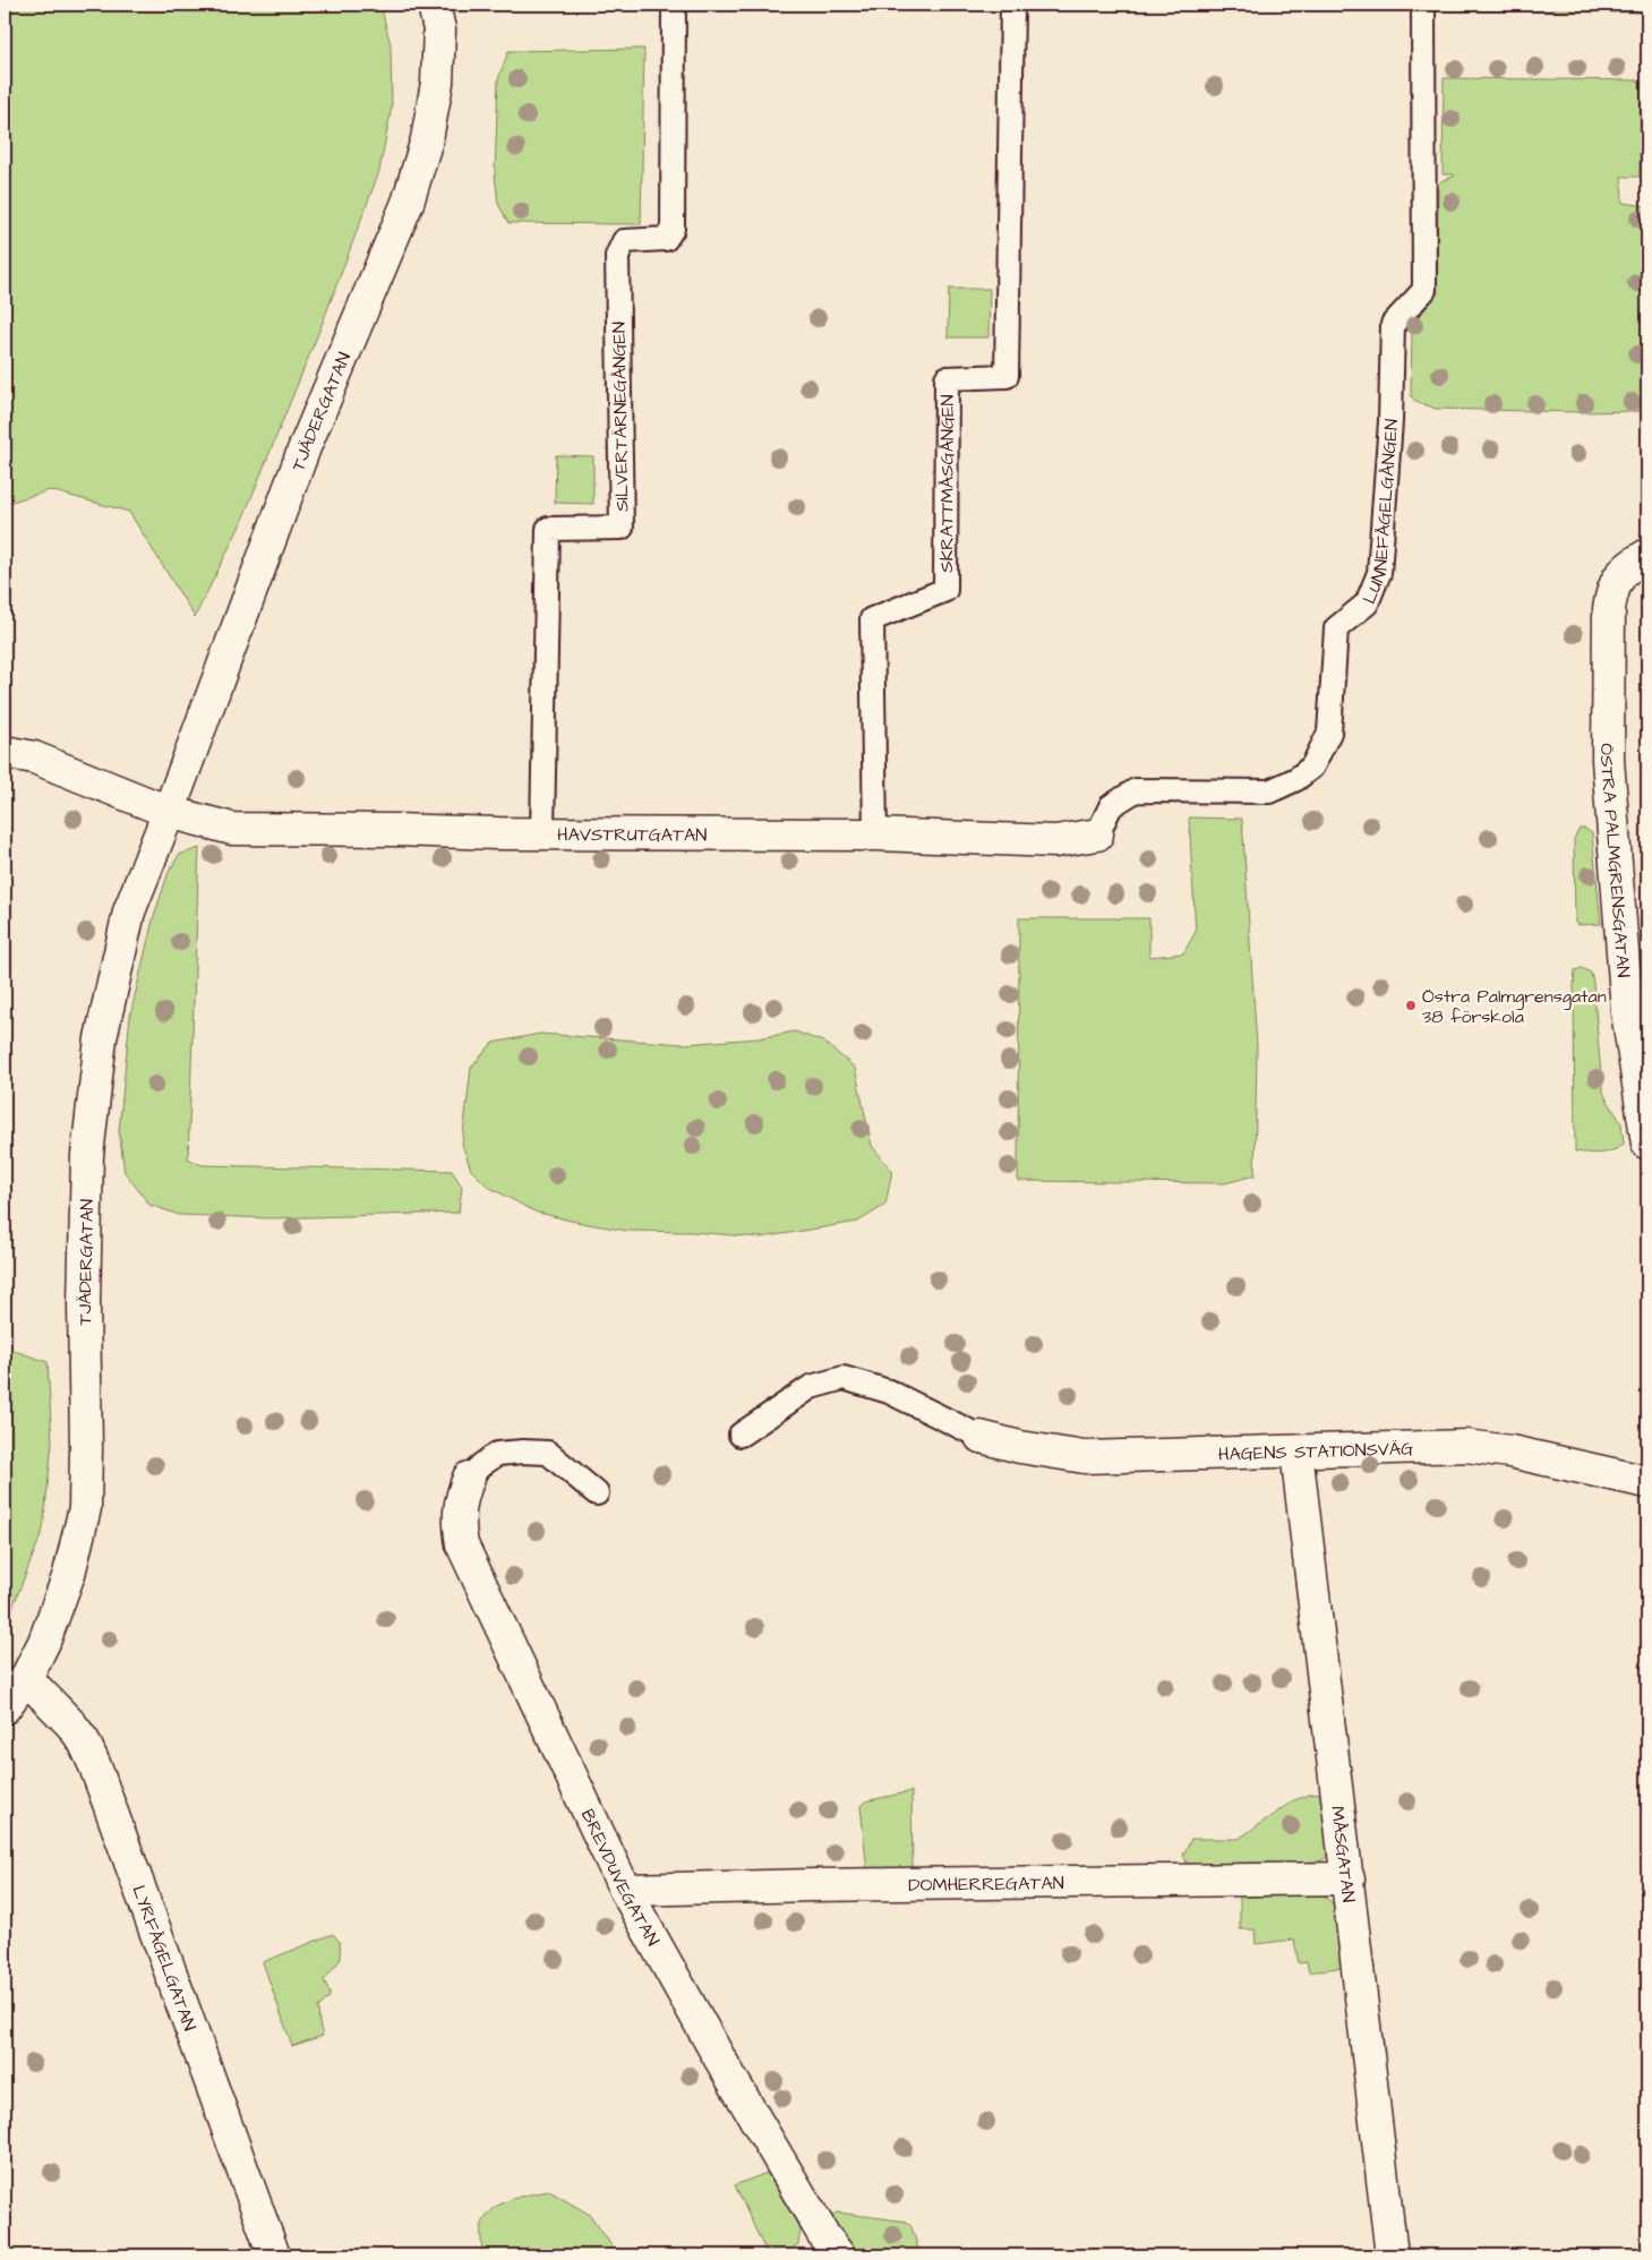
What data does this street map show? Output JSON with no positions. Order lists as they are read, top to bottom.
{
  "streets": {
    "street": [
      "TJÄDERGATAN",
      "HAVSTRUTGATAN",
      "ÖSTRA PALMGRENSGATAN",
      "HAGENS STATIONSVÄG",
      "MÅSGATAN",
      "BREVDUVEGATAN",
      "DOMHERREGATAN",
      "LYRFÅGELGATAN"
    ],
    "lane": ["SILVERTÄRNEGÅNGEN", "SKRATTMÅSGÅNGEN", "LUNNEFÅGELGÅNGEN"]
  },
  "crossings": [
    ["TJÄDERGATAN", "HAVSTRUTGATAN"],
    ["TJÄDERGATAN", "LYRFÅGELGATAN"],
    ["SILVERTÄRNEGÅNGEN", "HAVSTRUTGATAN"],
    ["SKRATTMÅSGÅNGEN", "HAVSTRUTGATAN"],
    ["LUNNEFÅGELGÅNGEN", "HAVSTRUTGATAN"],
    ["HAGENS STATIONSVÄG", "MÅSGATAN"],
    ["MÅSGATAN", "DOMHERREGATAN"],
    ["BREVDUVEGATAN", "DOMHERREGATAN"]
  ],
  "places": ["Östra Palmgrensgatan 38 förskola"]
}
